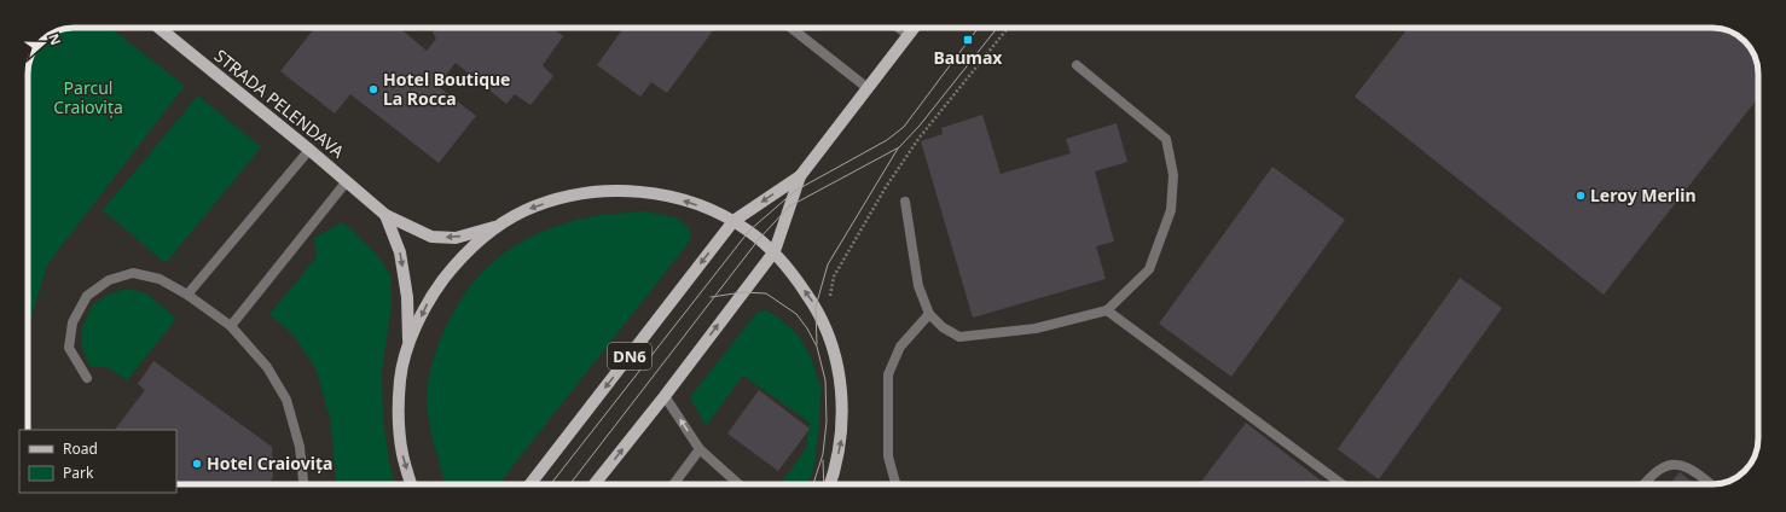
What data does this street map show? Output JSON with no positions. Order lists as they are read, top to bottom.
{
  "streets": {
    "main road": ["STRADA PELENDAVA", "DN6"]
  },
  "crossings": [
    ["STRADA PELENDAVA", "DN6"]
  ],
  "parks": ["Parcul Craiovița"],
  "places": {
    "transit": ["Baumax"],
    "other": ["Hotel Boutique La Rocca", "Leroy Merlin", "Hotel Craiovița"]
  },
  "legend": ["Road", "Park"],
  "north": "right"
}
